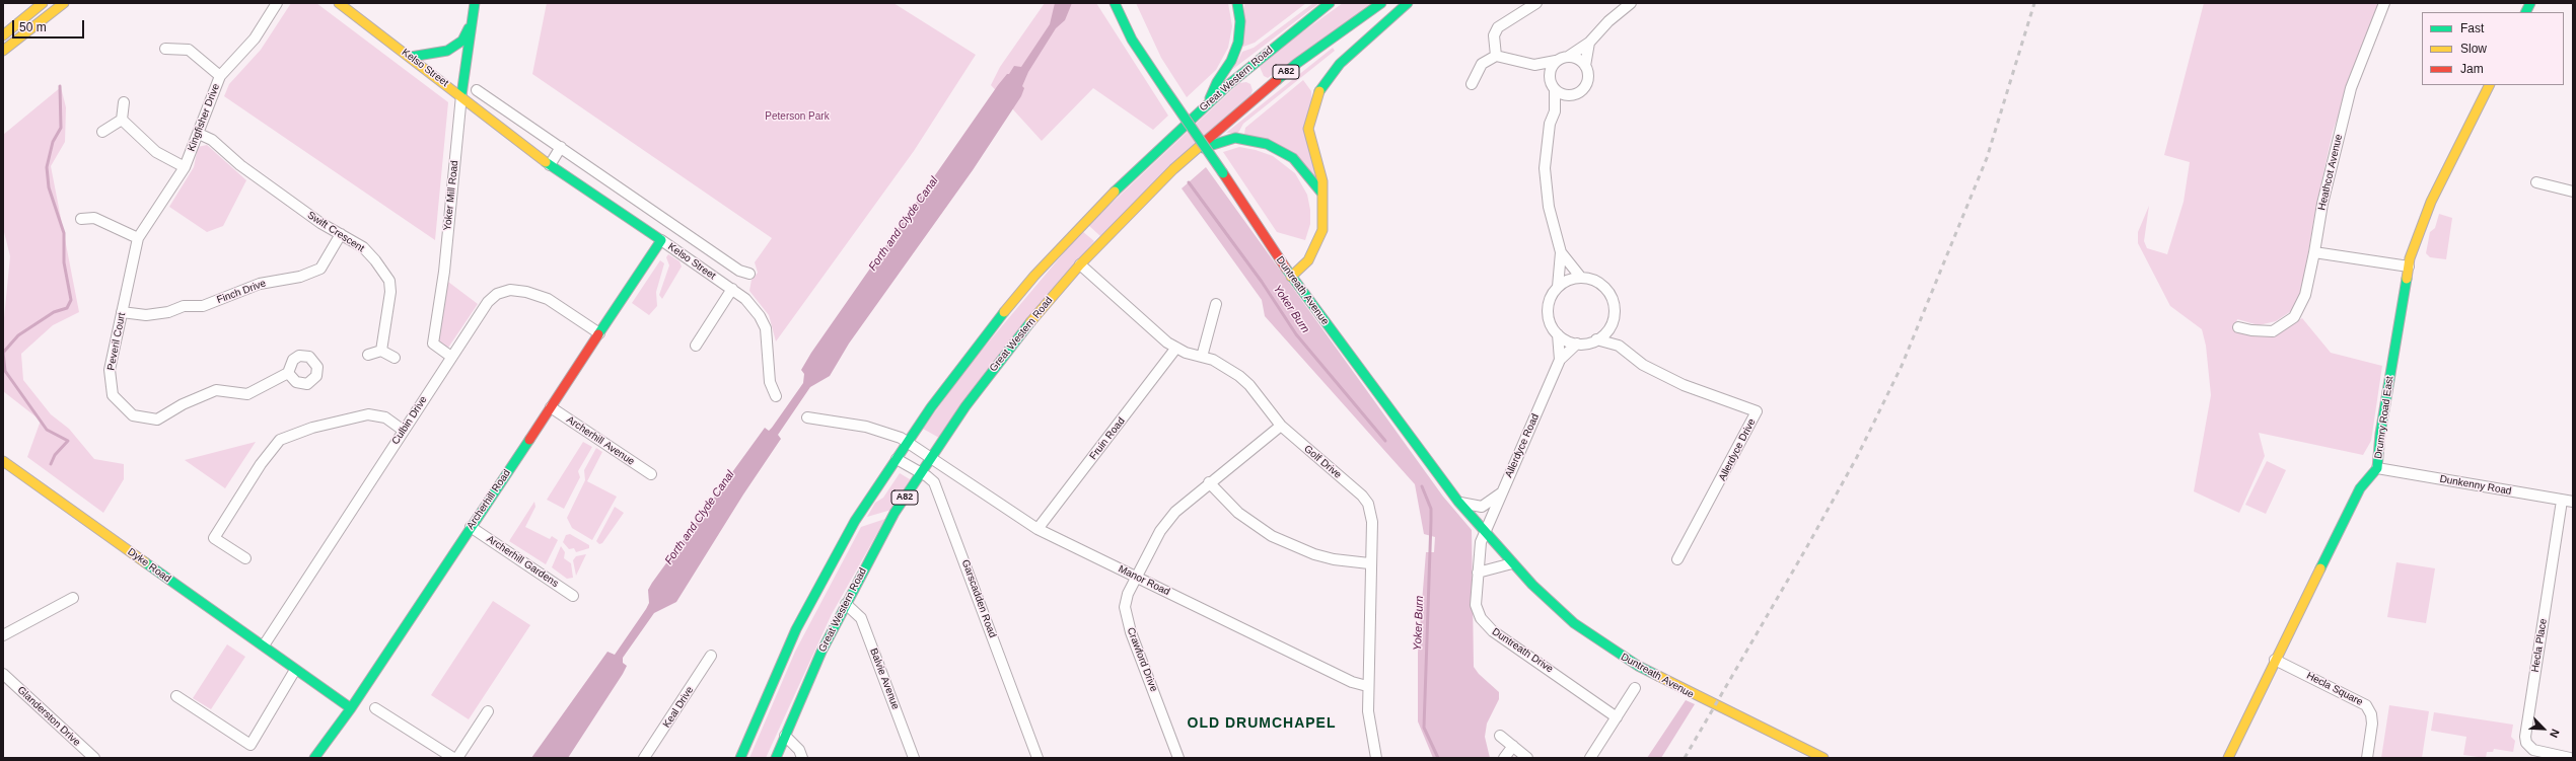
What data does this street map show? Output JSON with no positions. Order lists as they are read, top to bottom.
{
  "streets": {
    "street": [
      "Kelso Street",
      "A82",
      "Great Western Road",
      "Kingfisher Drive",
      "Heathcot Avenue",
      "Yoker Mill Road",
      "Swift Crescent",
      "Duntreath Avenue",
      "Finch Drive",
      "Peveril Court",
      "Drumry Road East",
      "Culbin Drive",
      "Fruin Road",
      "Archerhill Avenue",
      "Allerdyce Road",
      "Allerdyce Drive",
      "Golf Drive",
      "Dunkenny Road",
      "Archerhill Road",
      "Archerhill Gardens",
      "Dyke Road",
      "Manor Road",
      "Garscadden Road",
      "Hecla Place",
      "Duntreath Drive",
      "Crawford Drive",
      "Balvie Avenue",
      "Hecla Square",
      "Keal Drive",
      "Glanderston Drive"
    ]
  },
  "crossings": [
    ["Kelso Street", "Yoker Mill Road"],
    ["Kelso Street", "Archerhill Road"],
    ["Great Western Road", "Golf Drive"],
    ["Great Western Road", "Manor Road"],
    ["Great Western Road", "Garscadden Road"],
    ["Great Western Road", "Balvie Avenue"],
    ["Kingfisher Drive", "Swift Crescent"],
    ["Kingfisher Drive", "Peveril Court"],
    ["Yoker Mill Road", "Culbin Drive"],
    ["Swift Crescent", "Finch Drive"],
    ["Duntreath Avenue", "Allerdyce Road"],
    ["Duntreath Avenue", "Duntreath Drive"],
    ["Finch Drive", "Peveril Court"],
    ["Drumry Road East", "Dunkenny Road"],
    ["Drumry Road East", "Hecla Square"],
    ["Culbin Drive", "Archerhill Road"],
    ["Culbin Drive", "Dyke Road"],
    ["Fruin Road", "Golf Drive"],
    ["Fruin Road", "Manor Road"],
    ["Archerhill Avenue", "Archerhill Road"],
    ["Allerdyce Road", "Allerdyce Drive"],
    ["Allerdyce Road", "Duntreath Drive"],
    ["Golf Drive", "Manor Road"],
    ["Golf Drive", "Crawford Drive"],
    ["Dunkenny Road", "Hecla Place"],
    ["Archerhill Road", "Archerhill Gardens"],
    ["Archerhill Road", "Dyke Road"],
    ["Manor Road", "Crawford Drive"]
  ],
  "districts": ["OLD DRUMCHAPEL"],
  "water": ["Forth and Clyde Canal", "Yoker Burn"],
  "parks": ["Peterson Park"],
  "legend": ["Fast", "Slow", "Jam"],
  "scale_bar": "50 m",
  "north": "bottom right"
}
